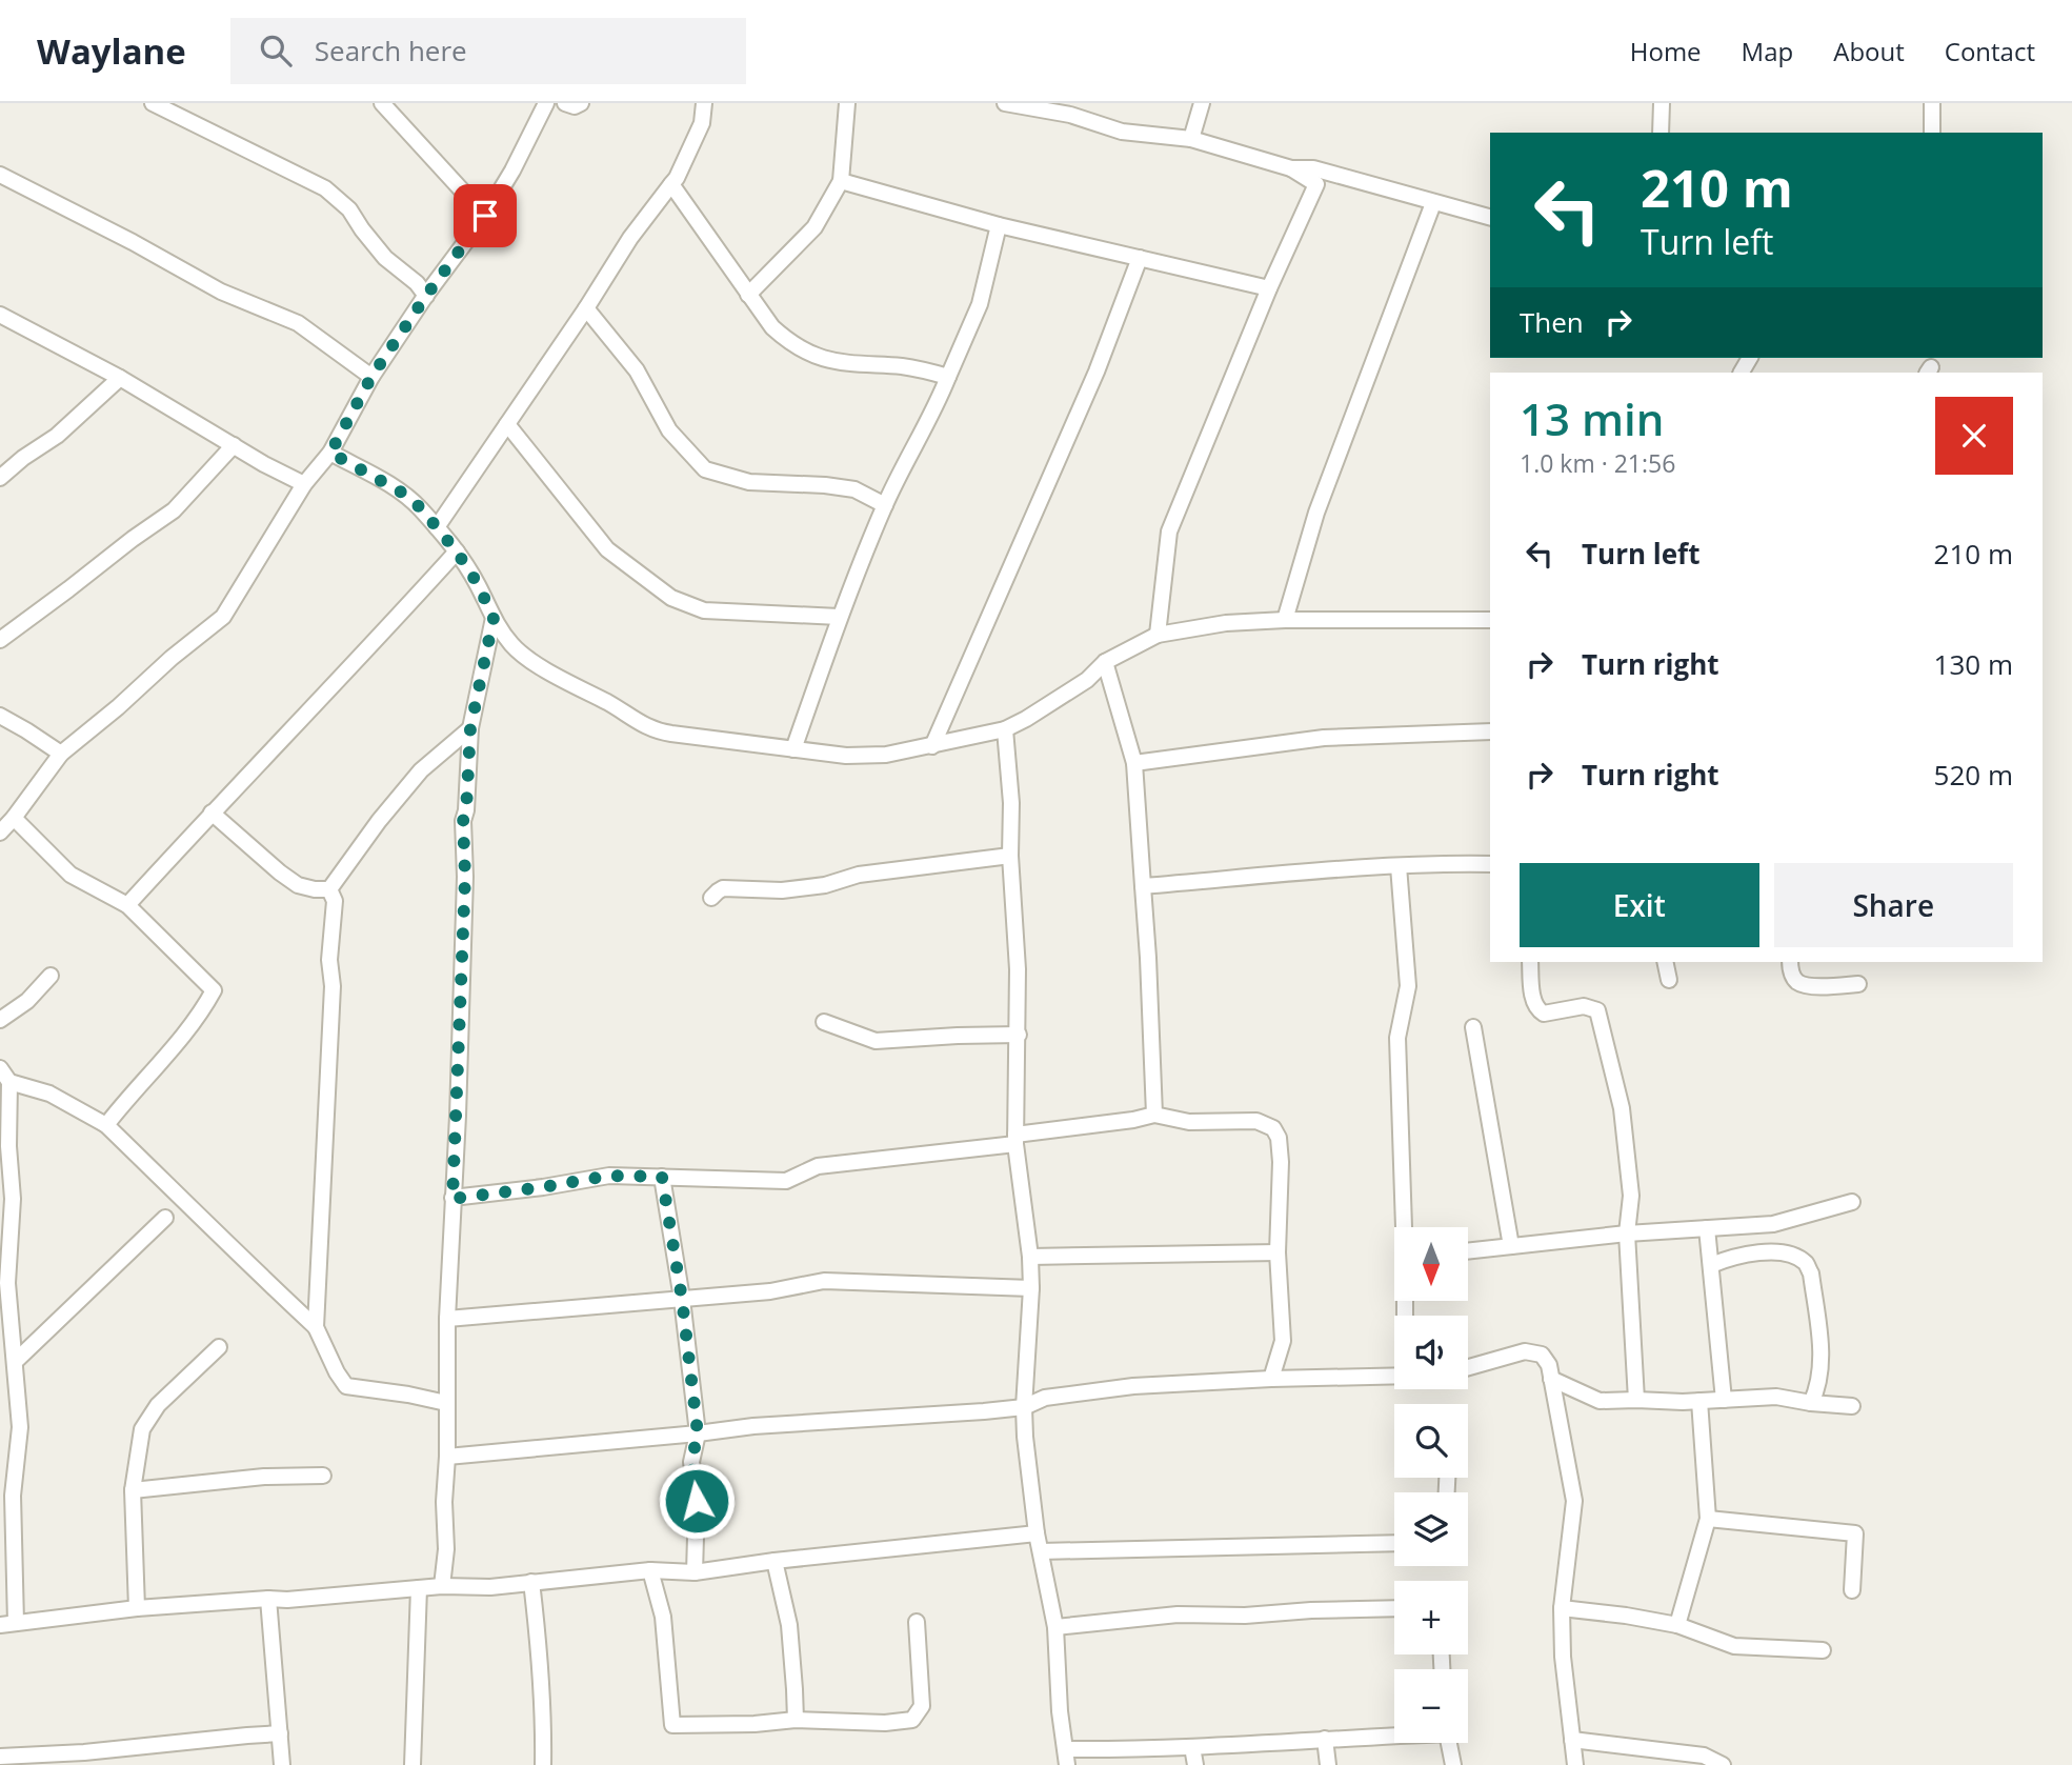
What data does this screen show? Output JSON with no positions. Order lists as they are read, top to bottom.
{
  "north": "bottom",
  "page": {
    "header": "Waylane",
    "search": "Search here",
    "nav": [
      "Home",
      "Map",
      "About",
      "Contact"
    ],
    "turn": ["210 m", "Turn left"],
    "then": "Then",
    "heading": ["13 min", "1.0 km · 21:56"],
    "list": [
      {
        "name": "Turn left",
        "value": "210 m"
      },
      {
        "name": "Turn right",
        "value": "130 m"
      },
      {
        "name": "Turn right",
        "value": "520 m"
      }
    ],
    "buttons": ["Exit", "Share"],
    "map_buttons": ["+", "−"]
  }
}
